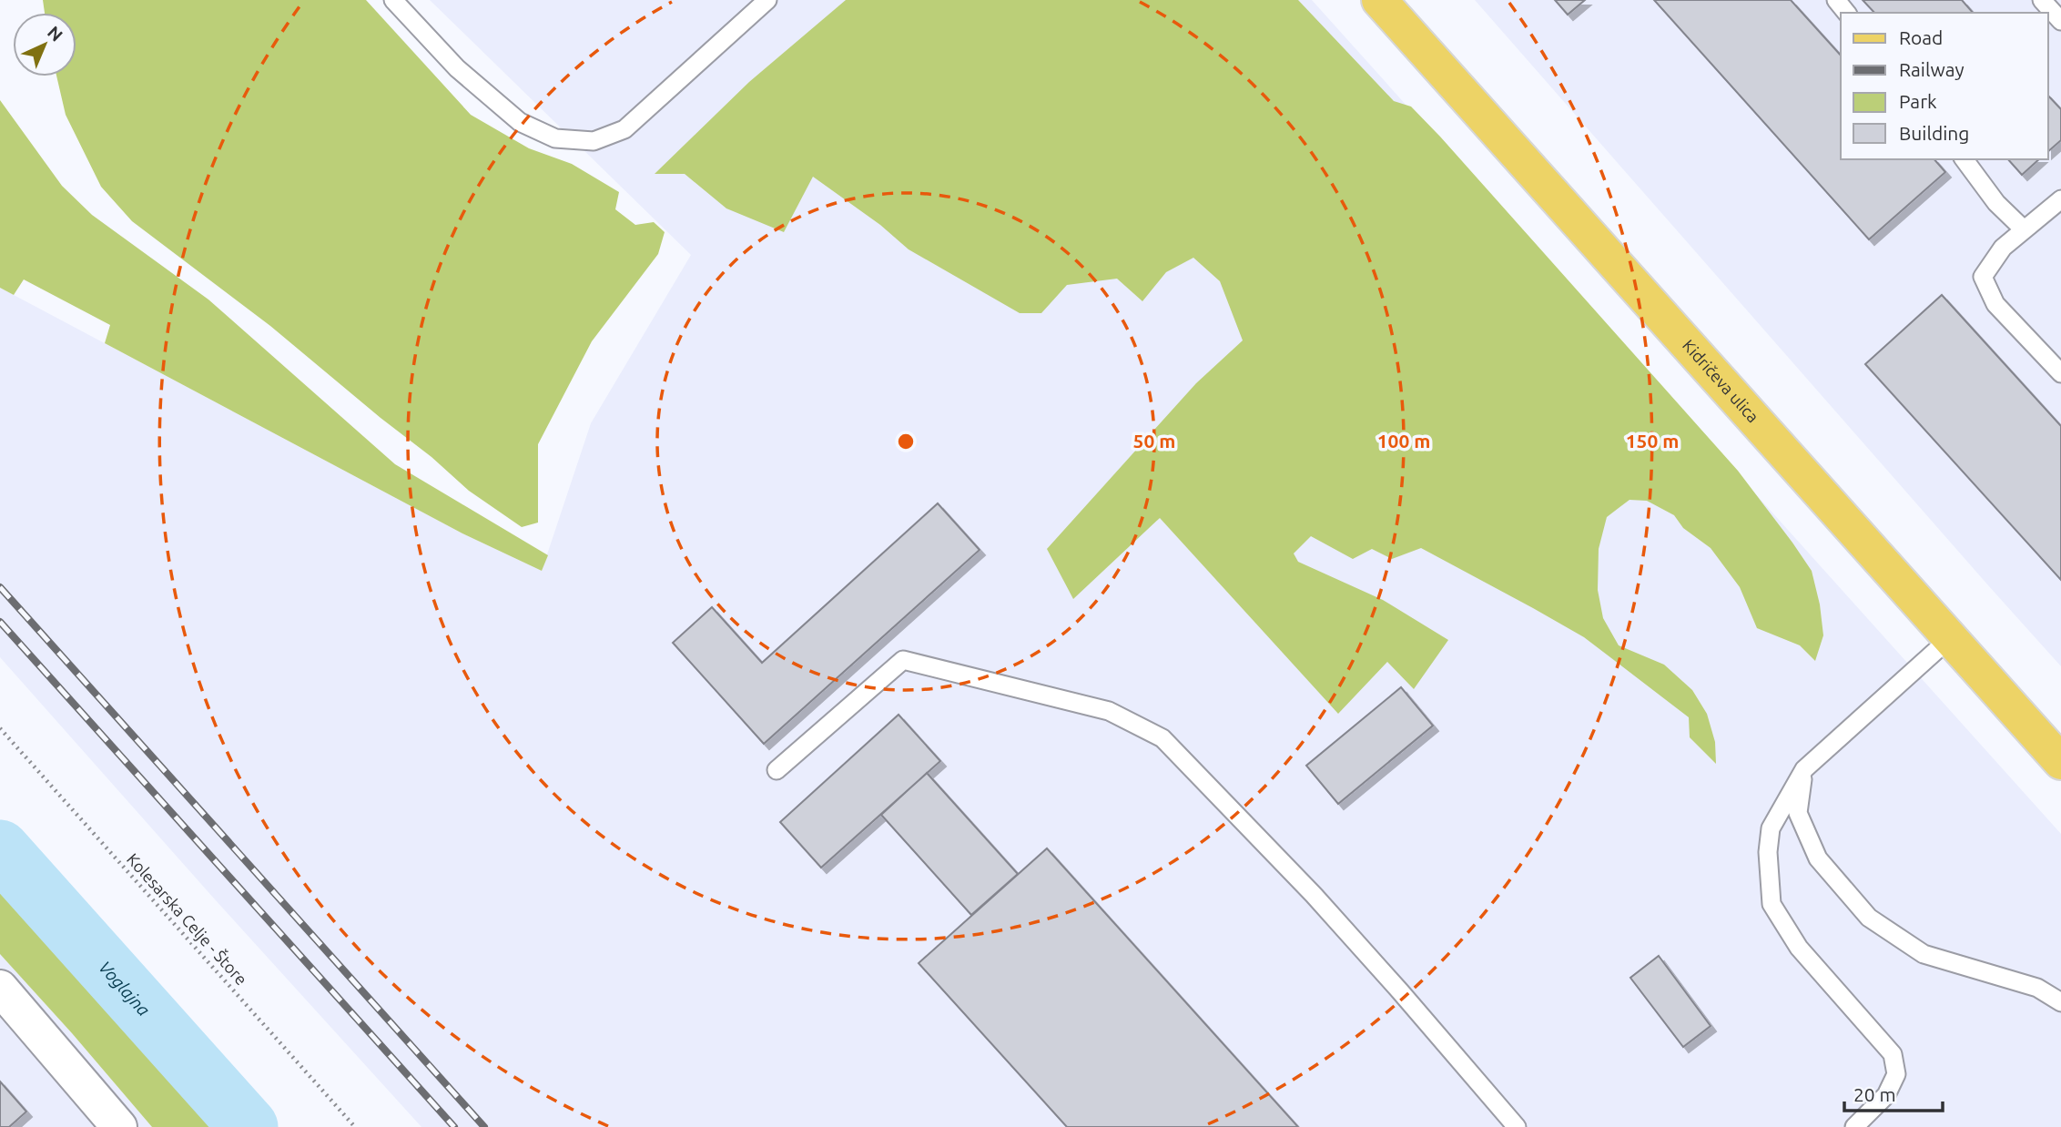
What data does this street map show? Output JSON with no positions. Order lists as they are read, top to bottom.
{
  "streets": {
    "main road": ["Kidričeva ulica"],
    "path": ["Kolesarska Celje - Štore"]
  },
  "water": ["Voglajna"],
  "legend": [
    "Road",
    "Railway",
    "Park",
    "Building"
  ],
  "scale_bar": "20 m",
  "north": "top right",
  "rings": ["50 m", "100 m", "150 m"]
}
